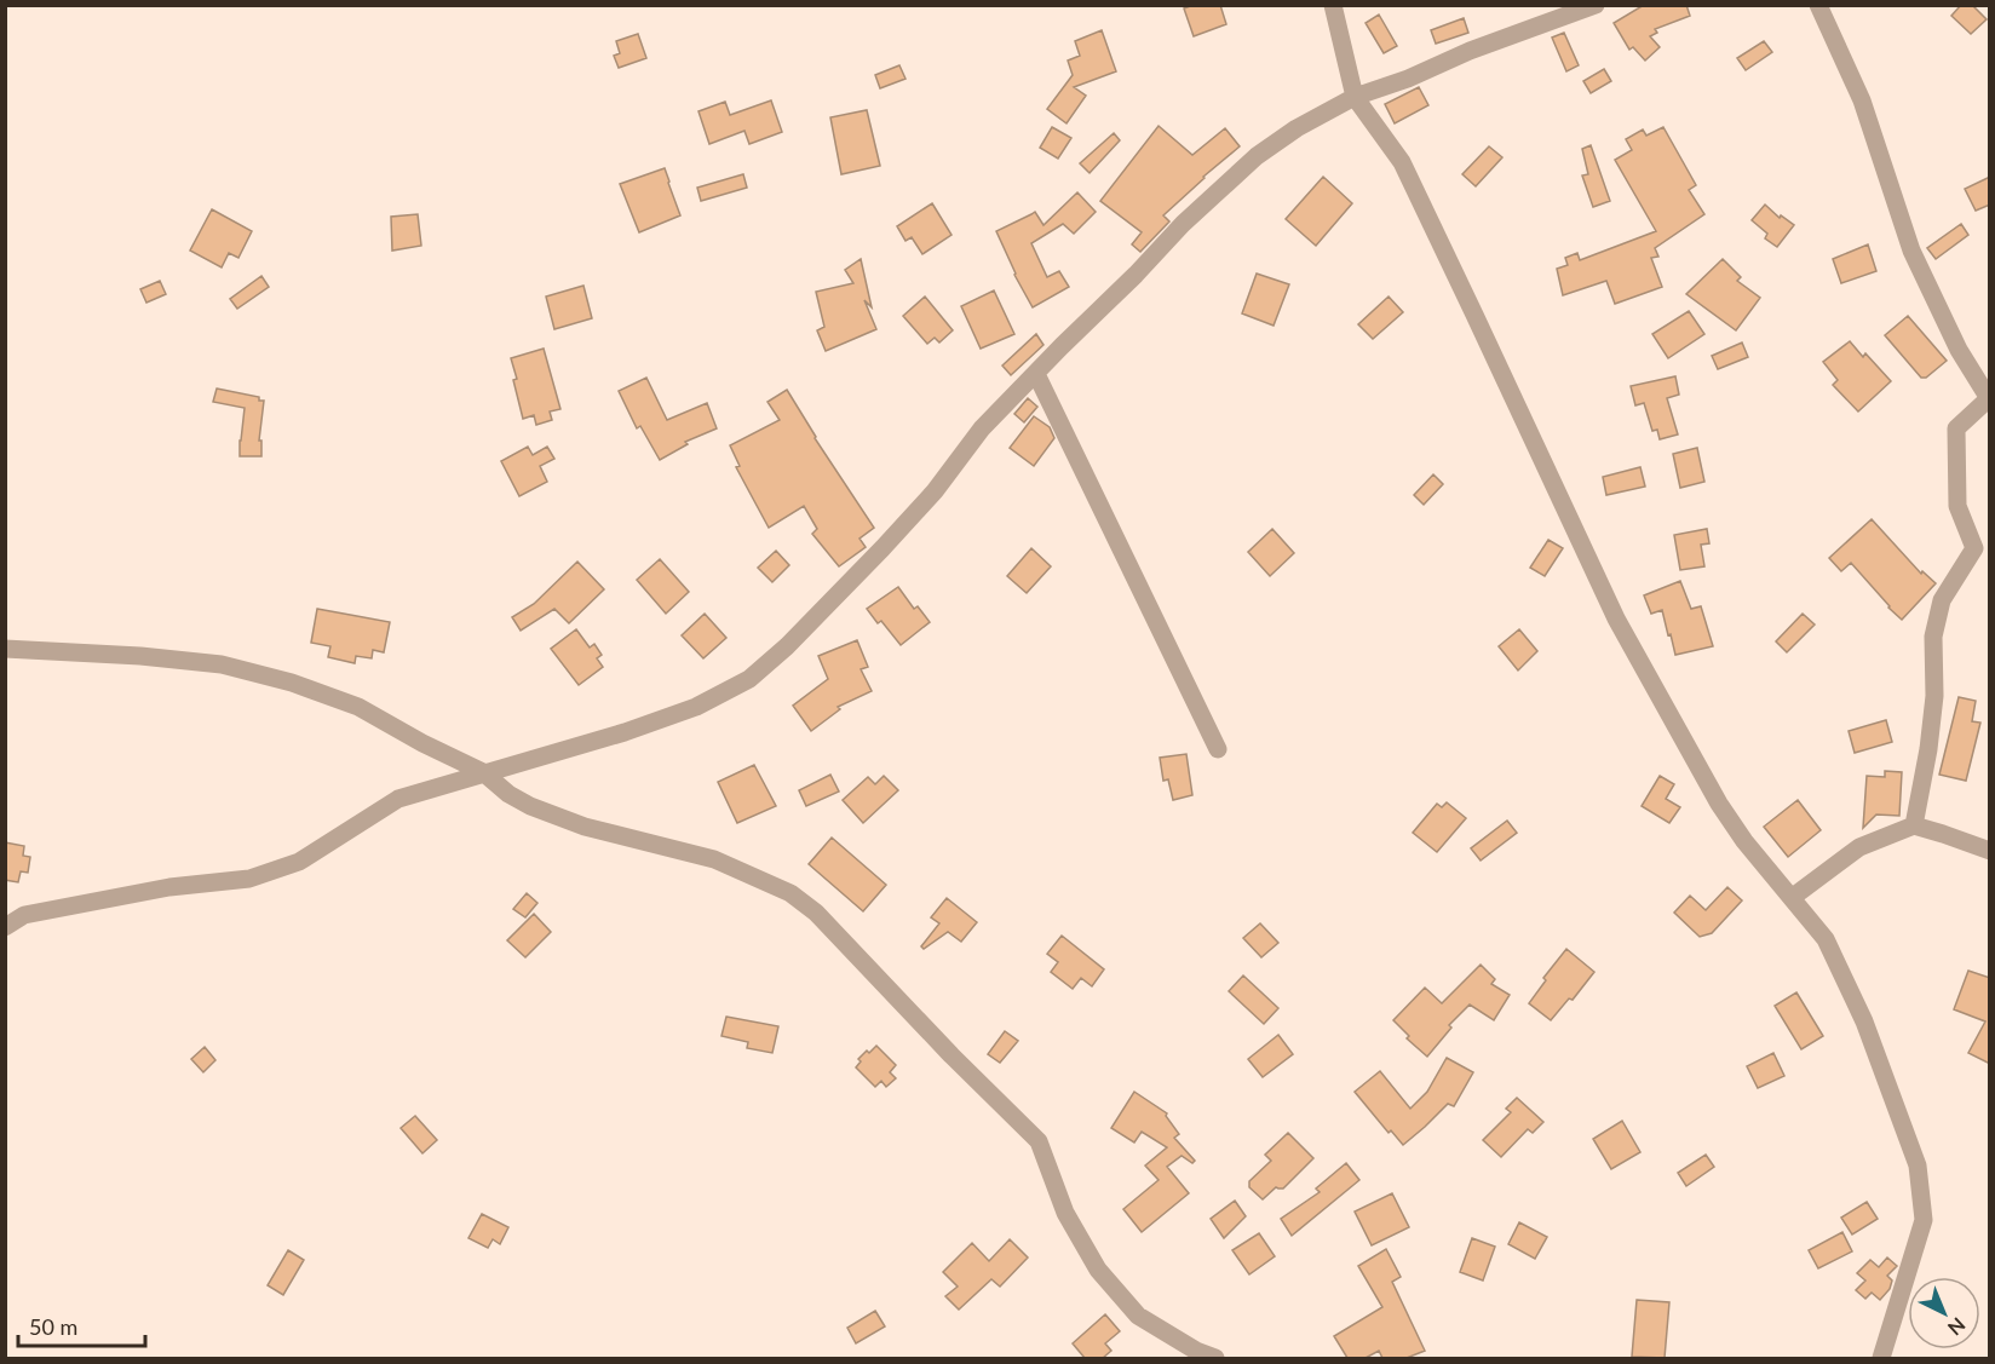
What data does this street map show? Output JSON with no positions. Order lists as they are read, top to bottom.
{
  "scale_bar": "50 m",
  "north": "bottom right"
}
